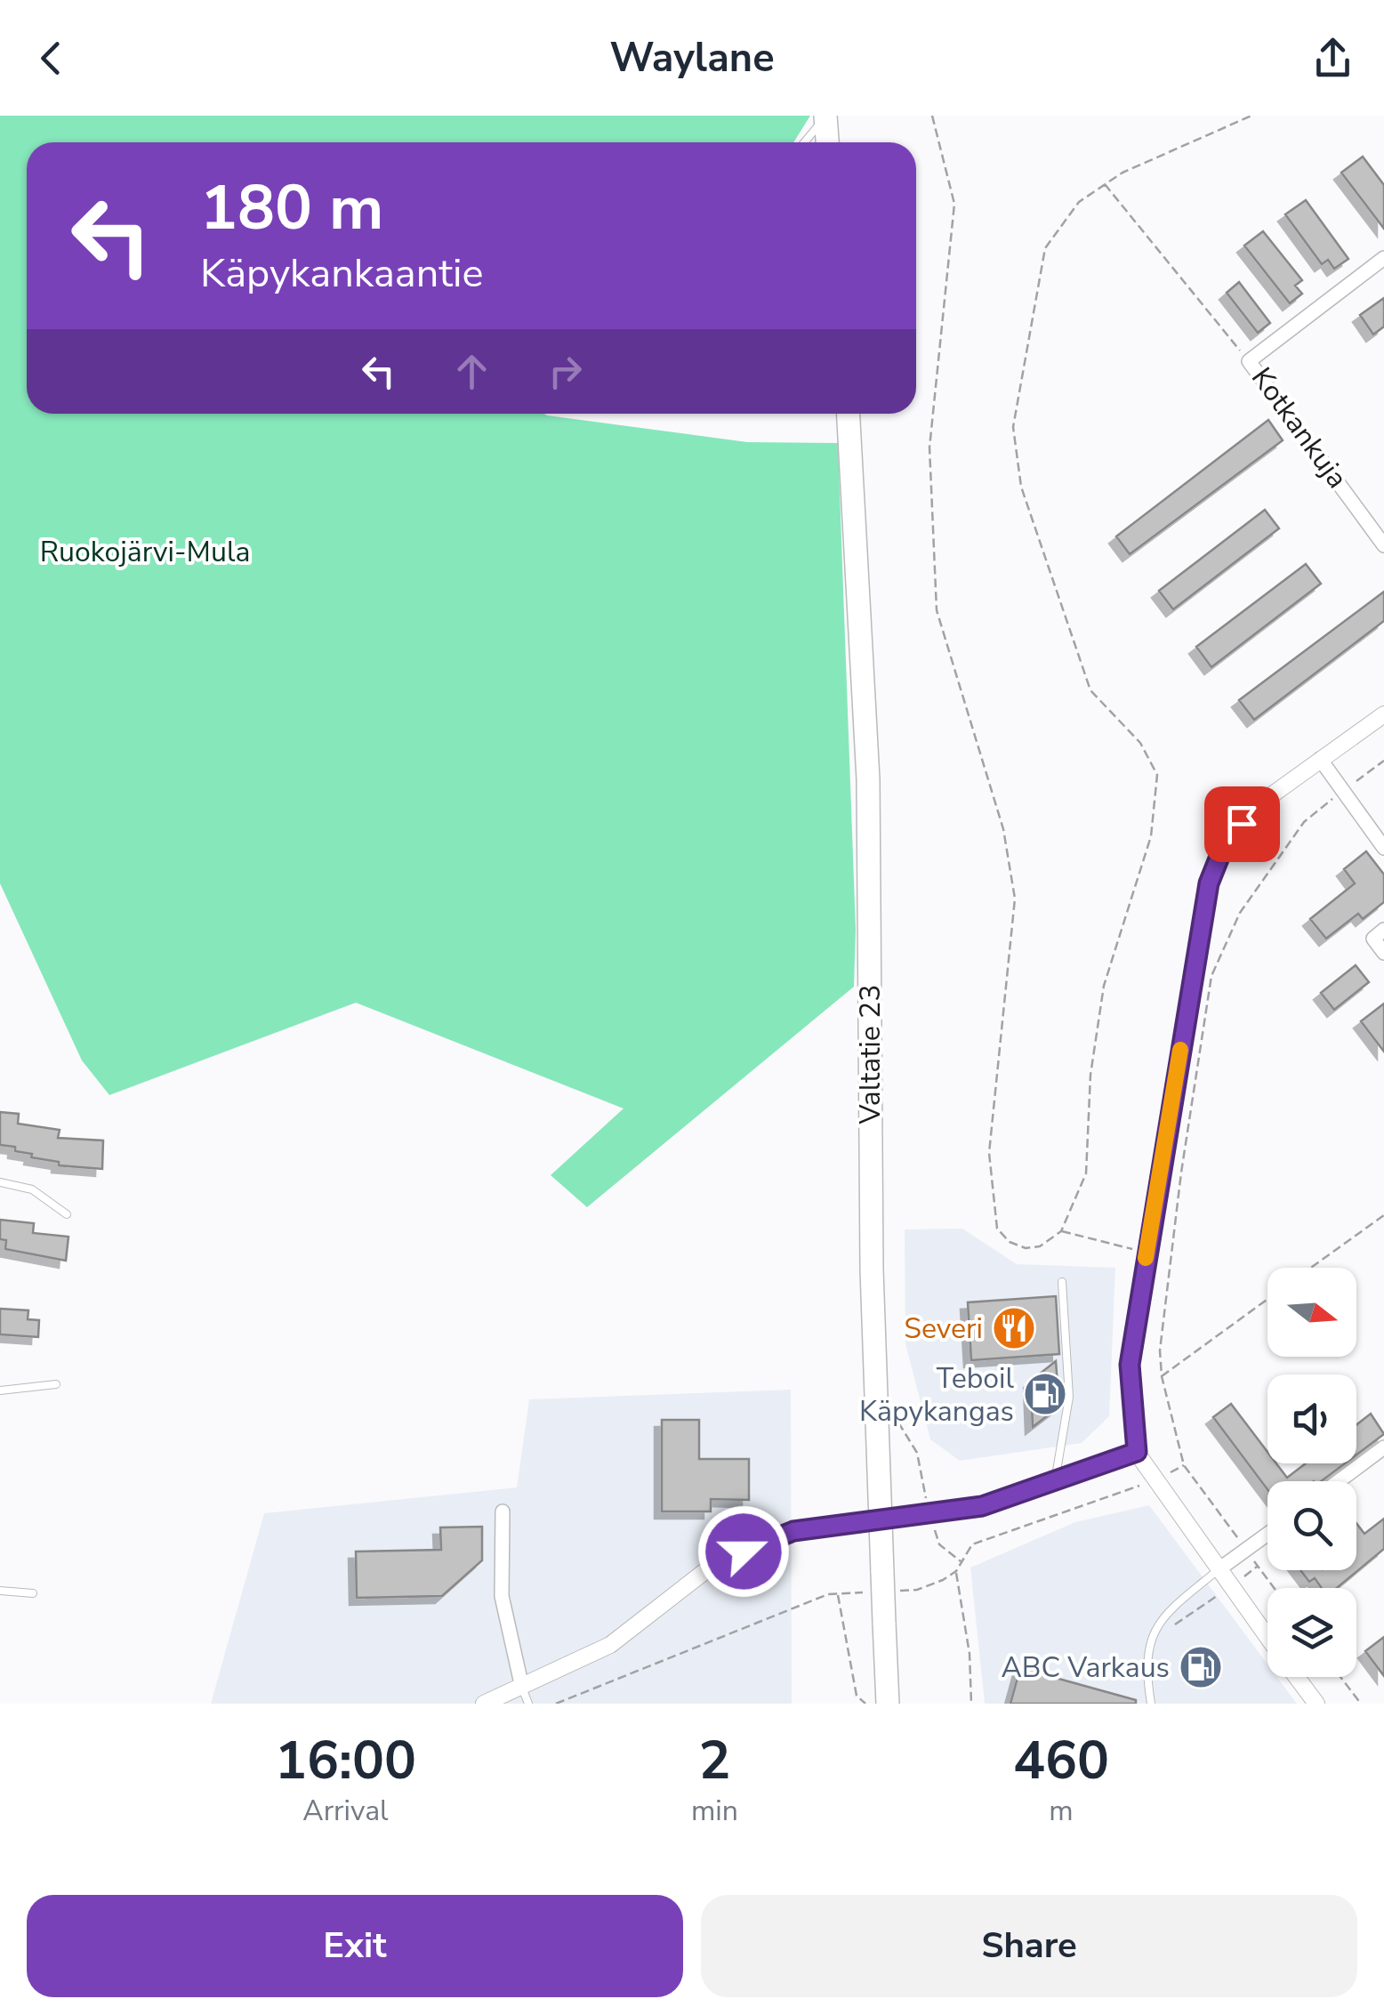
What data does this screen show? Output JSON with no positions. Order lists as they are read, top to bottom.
{
  "streets": {
    "highway": ["Valtatie 23"],
    "street": ["Kotkankuja"]
  },
  "parks": ["Ruokojärvi-Mula"],
  "places": {
    "restaurant": ["Severi"],
    "fuel station": ["Teboil Käpykangas", "ABC Varkaus"]
  },
  "north": "right",
  "page": {
    "header": "Waylane",
    "turn": ["180 m", "Käpykankaantie"],
    "eta": [
      "16:00",
      "Arrival",
      "2",
      "min",
      "460",
      "m"
    ],
    "buttons": ["Exit", "Share"]
  }
}
